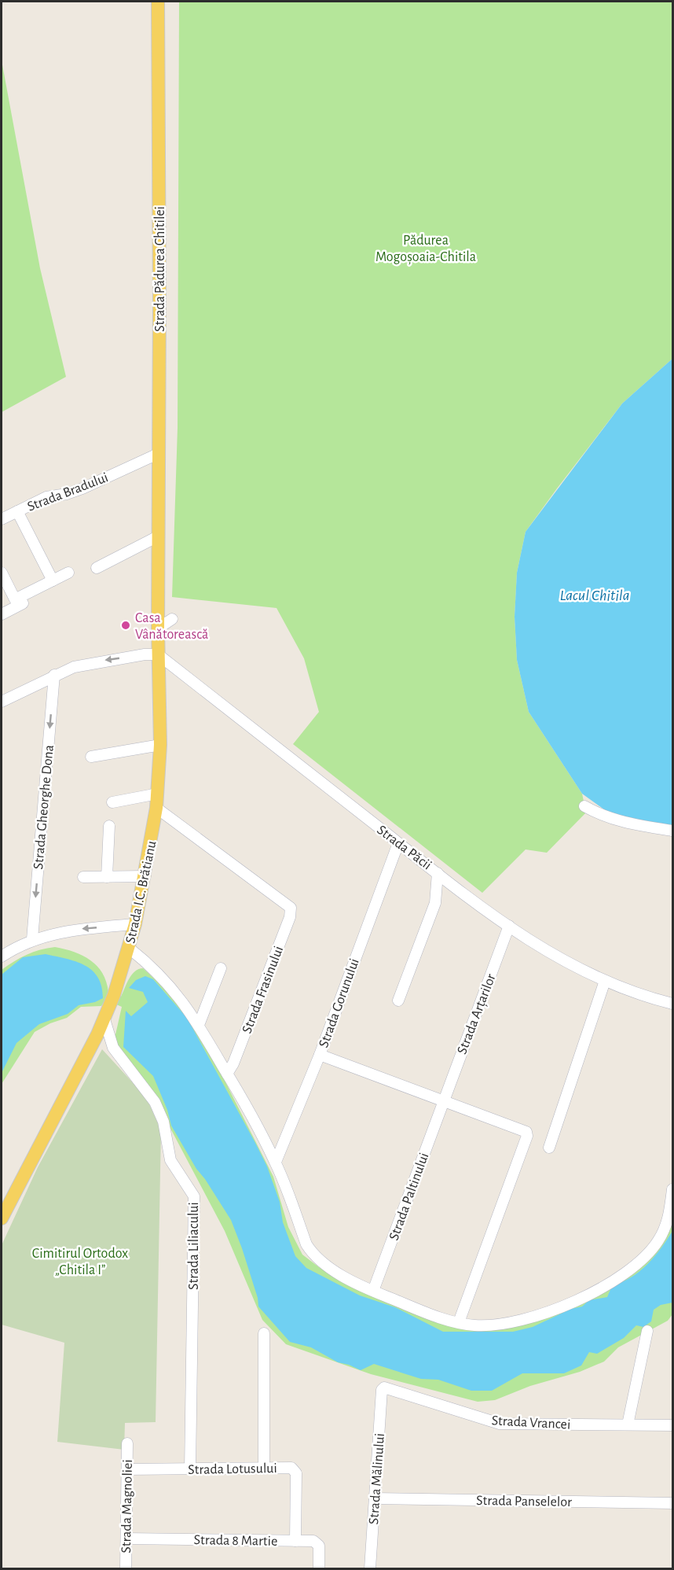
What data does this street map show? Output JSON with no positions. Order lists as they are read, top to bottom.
{
  "streets": {
    "main road": ["Strada Pădurea Chitilei", "Strada I.C. Brătianu"],
    "street": [
      "Strada Bradului",
      "Strada Gheorghe Dona",
      "Strada Păcii",
      "Strada Frasinului",
      "Strada Gorunului",
      "Strada Arțarilor",
      "Strada Paltinului",
      "Strada Liliacului",
      "Strada Vrancei",
      "Strada Lotusului",
      "Strada Mălinului",
      "Strada Panselelor",
      "Strada Magnoliei",
      "Strada 8 Martie"
    ]
  },
  "crossings": [
    ["Strada Pădurea Chitilei", "Strada Bradului"],
    ["Strada Pădurea Chitilei", "Strada I.C. Brătianu"],
    ["Strada Păcii", "Strada I.C. Brătianu"],
    ["Strada Păcii", "Strada Gorunului"],
    ["Strada Păcii", "Strada Arțarilor"],
    ["Strada I.C. Brătianu", "Strada Frasinului"],
    ["Strada I.C. Brătianu", "Strada Liliacului"],
    ["Strada Arțarilor", "Strada Paltinului"],
    ["Strada Liliacului", "Strada Lotusului"],
    ["Strada Vrancei", "Strada Mălinului"],
    ["Strada Lotusului", "Strada Magnoliei"],
    ["Strada Lotusului", "Strada 8 Martie"],
    ["Strada Mălinului", "Strada Panselelor"],
    ["Strada Magnoliei", "Strada 8 Martie"]
  ],
  "one_way": ["Strada Gheorghe Dona"],
  "water": ["Lacul Chitila"],
  "parks": ["Pădurea Mogoșoaia-Chitila", "Cimitirul Ortodox „Chitila I”"],
  "places": ["Casa Vânătorească"]
}
